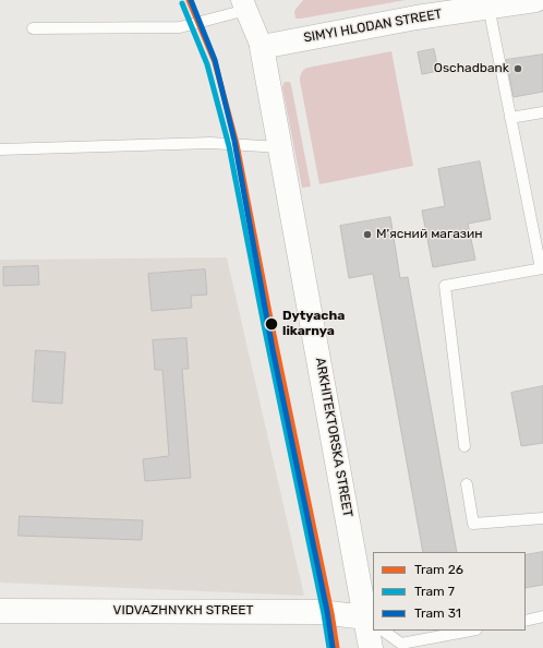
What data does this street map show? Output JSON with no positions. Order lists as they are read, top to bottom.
{
  "streets": {
    "street": ["SIMYI HLODAN STREET", "ARKHITEKTORSKA STREET", "VIDVAZHNYKH STREET"]
  },
  "crossings": [
    ["SIMYI HLODAN STREET", "ARKHITEKTORSKA STREET"]
  ],
  "places": ["Oschadbank", "М'ясний магазин", "Dytyacha likarnya"],
  "lines": ["tram line 26", "tram line 31", "tram line 7"],
  "legend": ["Tram 26", "Tram 7", "Tram 31"]
}
